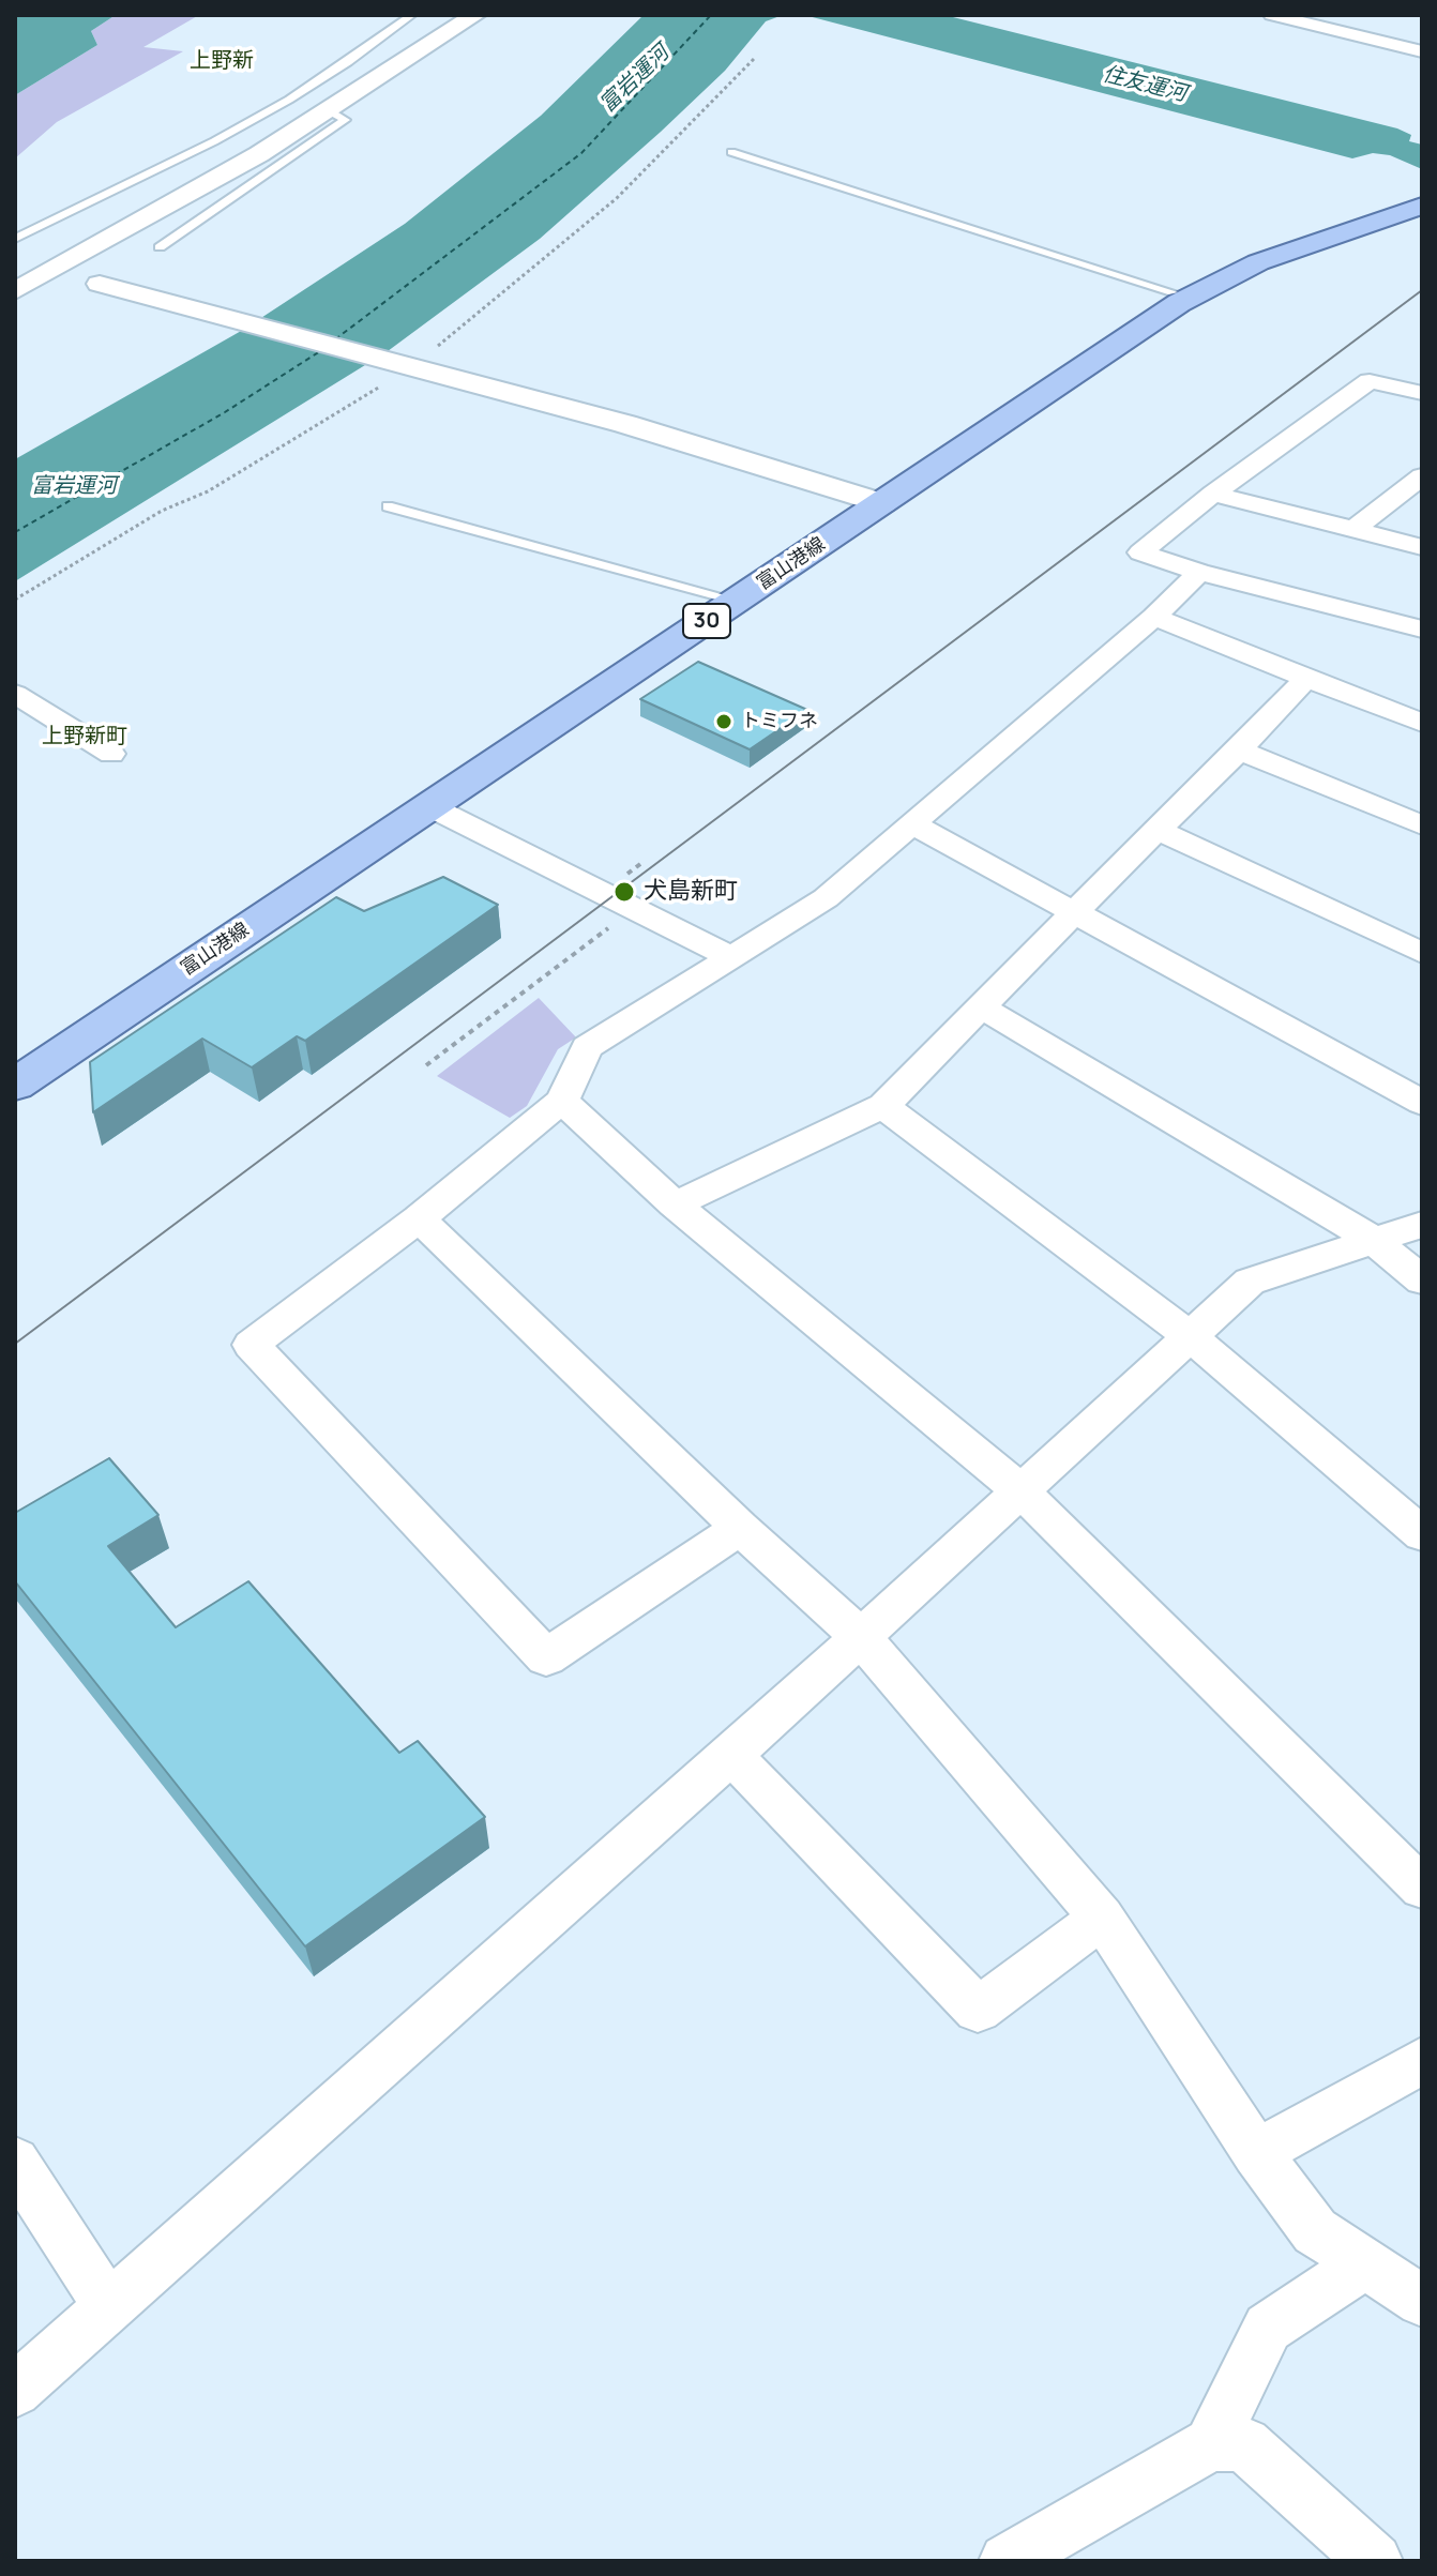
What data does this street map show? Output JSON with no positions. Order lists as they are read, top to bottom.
{
  "streets": {
    "main road": ["富山港線", "30"]
  },
  "districts": ["上野新", "上野新町"],
  "water": ["富岩運河", "住友運河"],
  "places": ["トミフネ", "犬島新町"]
}
